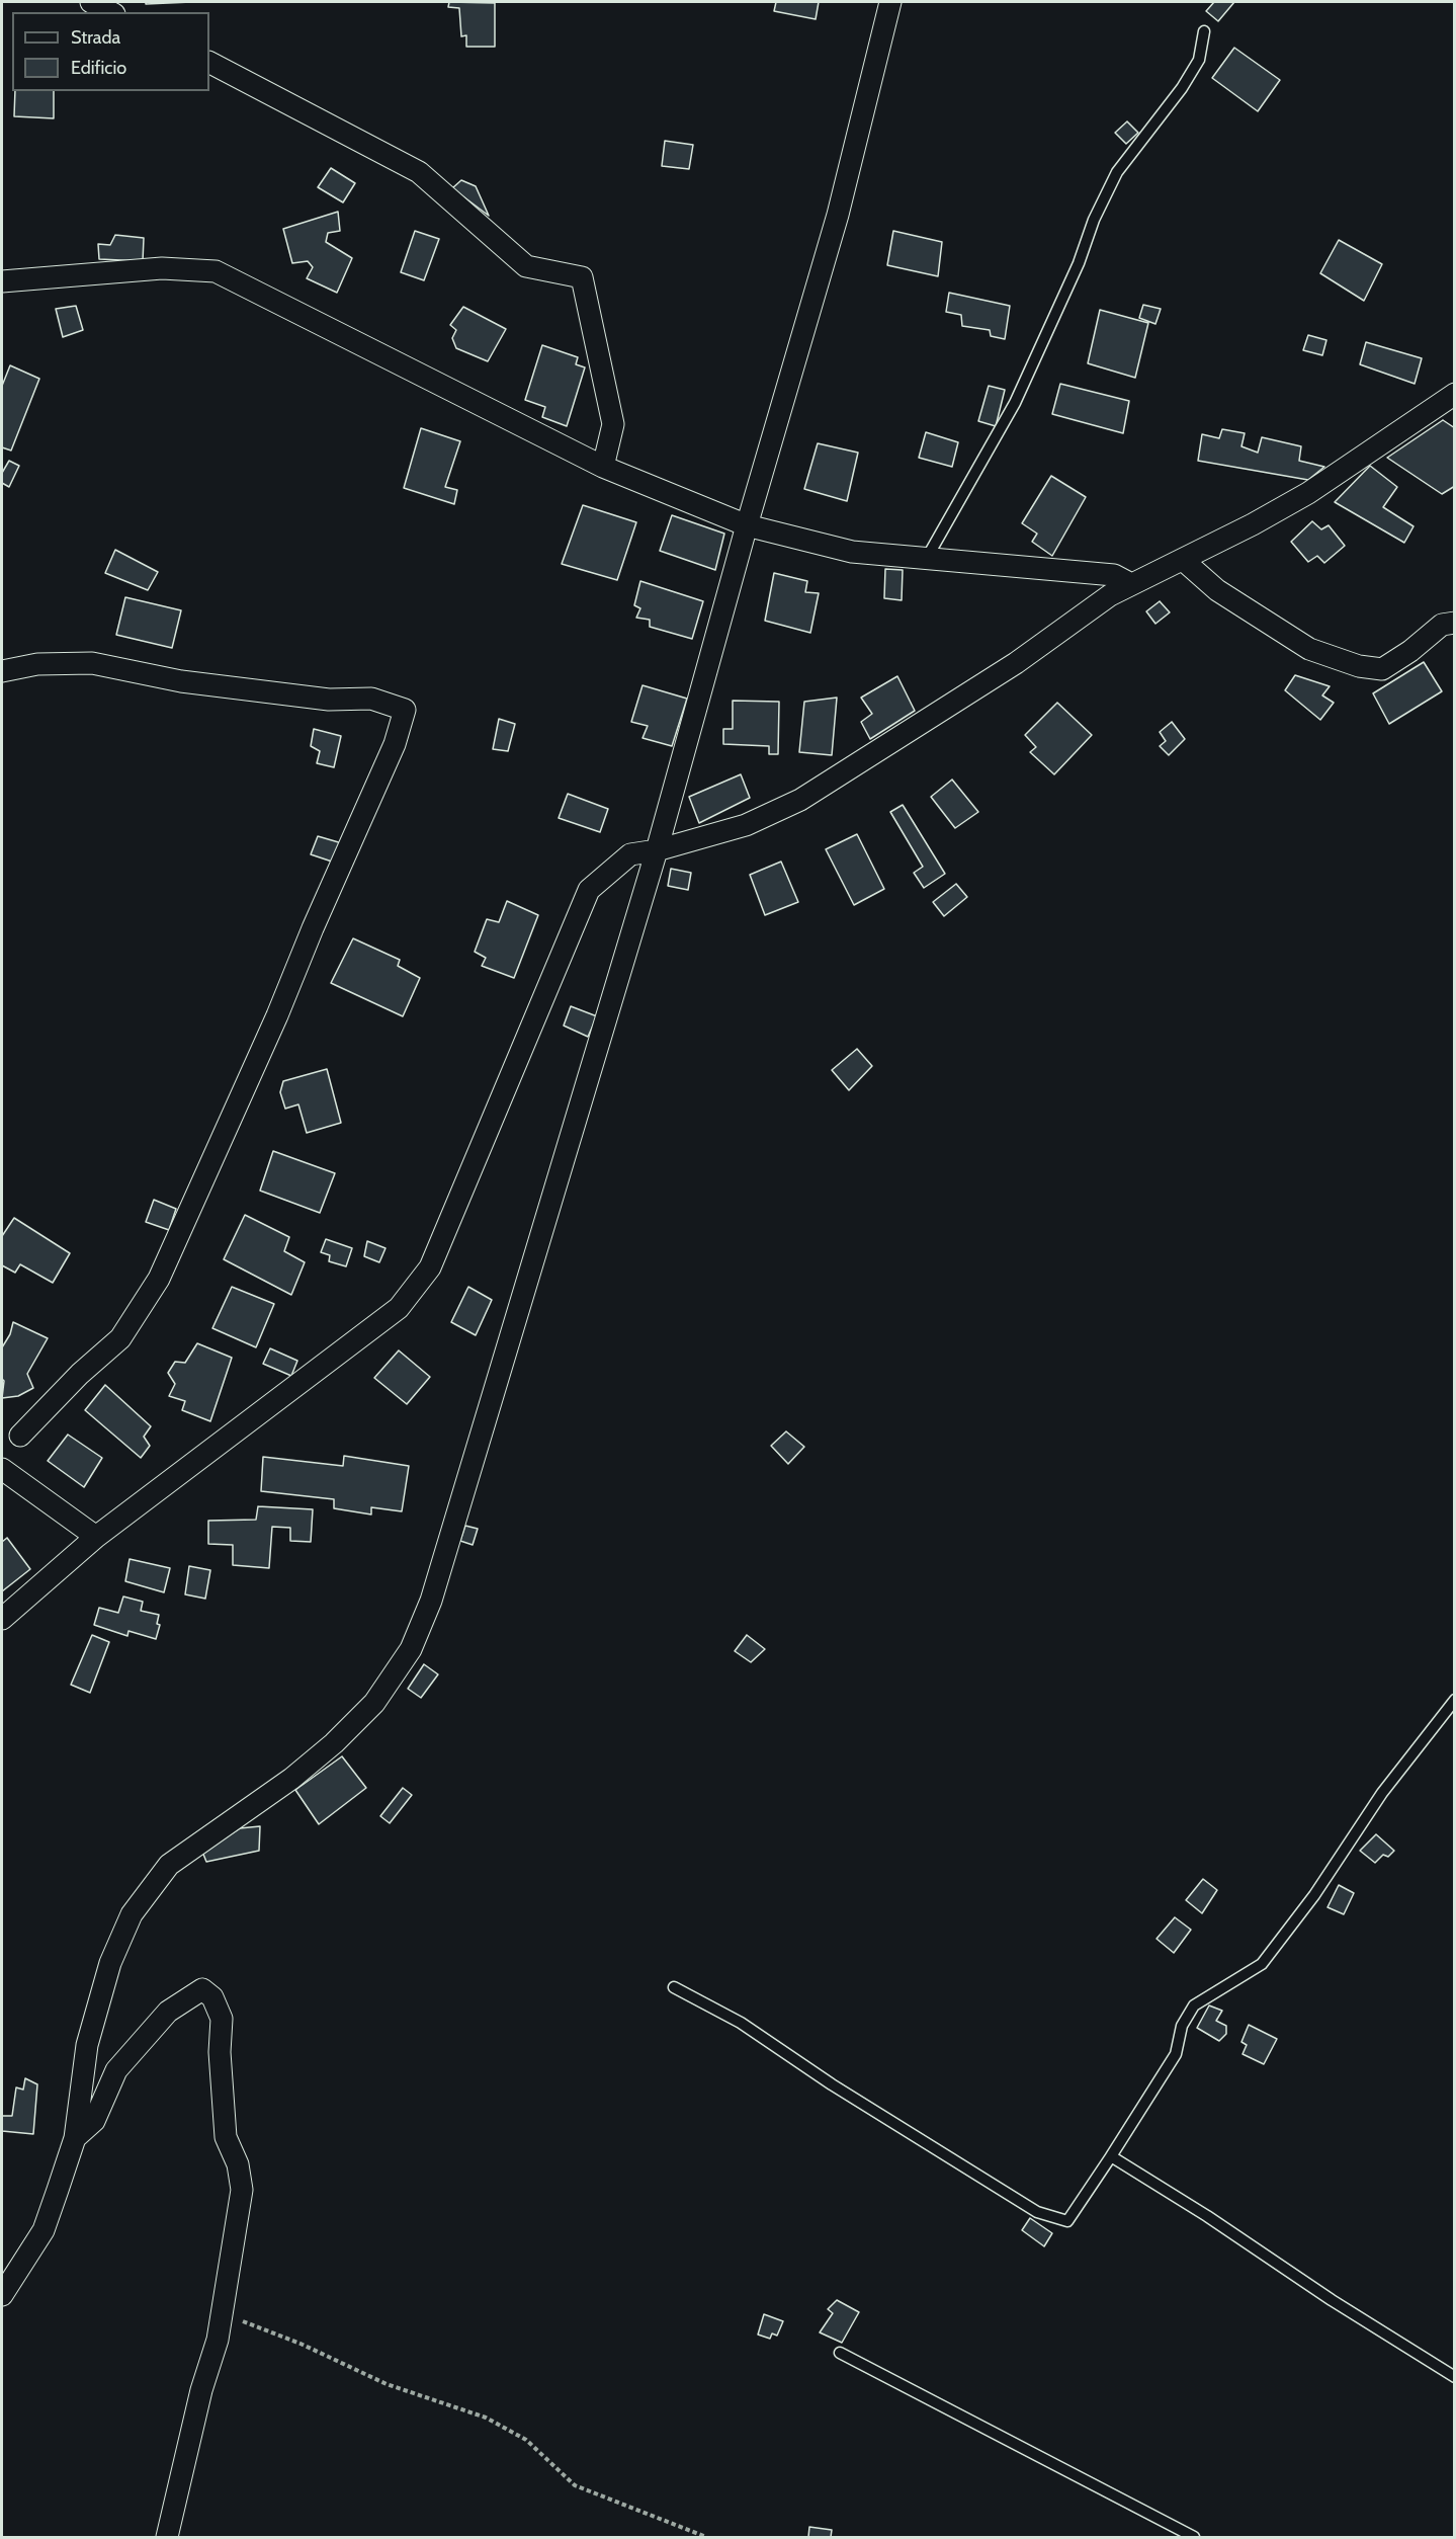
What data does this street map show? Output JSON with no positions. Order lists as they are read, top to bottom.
{
  "legend": ["Strada", "Edificio"]
}
